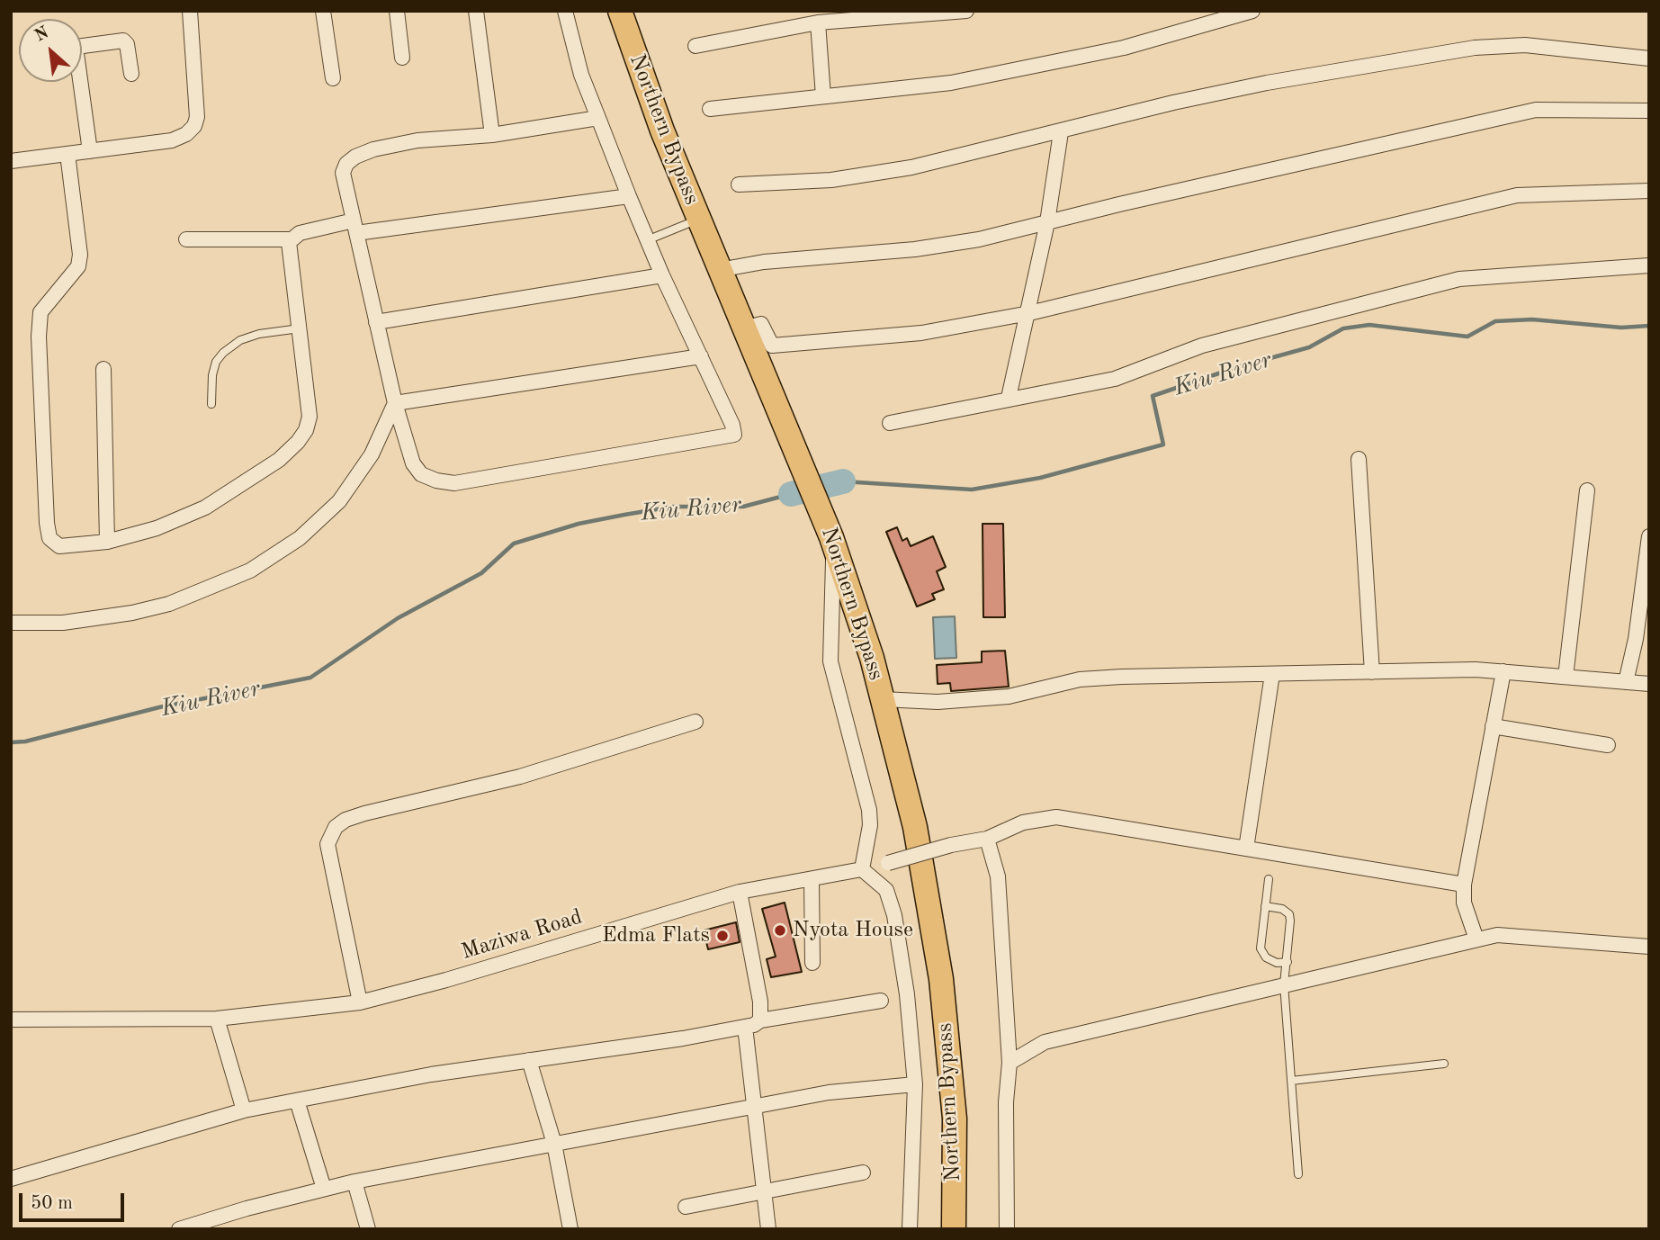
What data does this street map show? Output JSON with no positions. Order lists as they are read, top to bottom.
{
  "streets": {
    "main road": ["Northern Bypass"],
    "street": ["Maziwa Road"]
  },
  "water": ["Kiu River"],
  "places": ["Nyota House", "Edma Flats"],
  "scale_bar": "50 m",
  "north": "top left"
}
